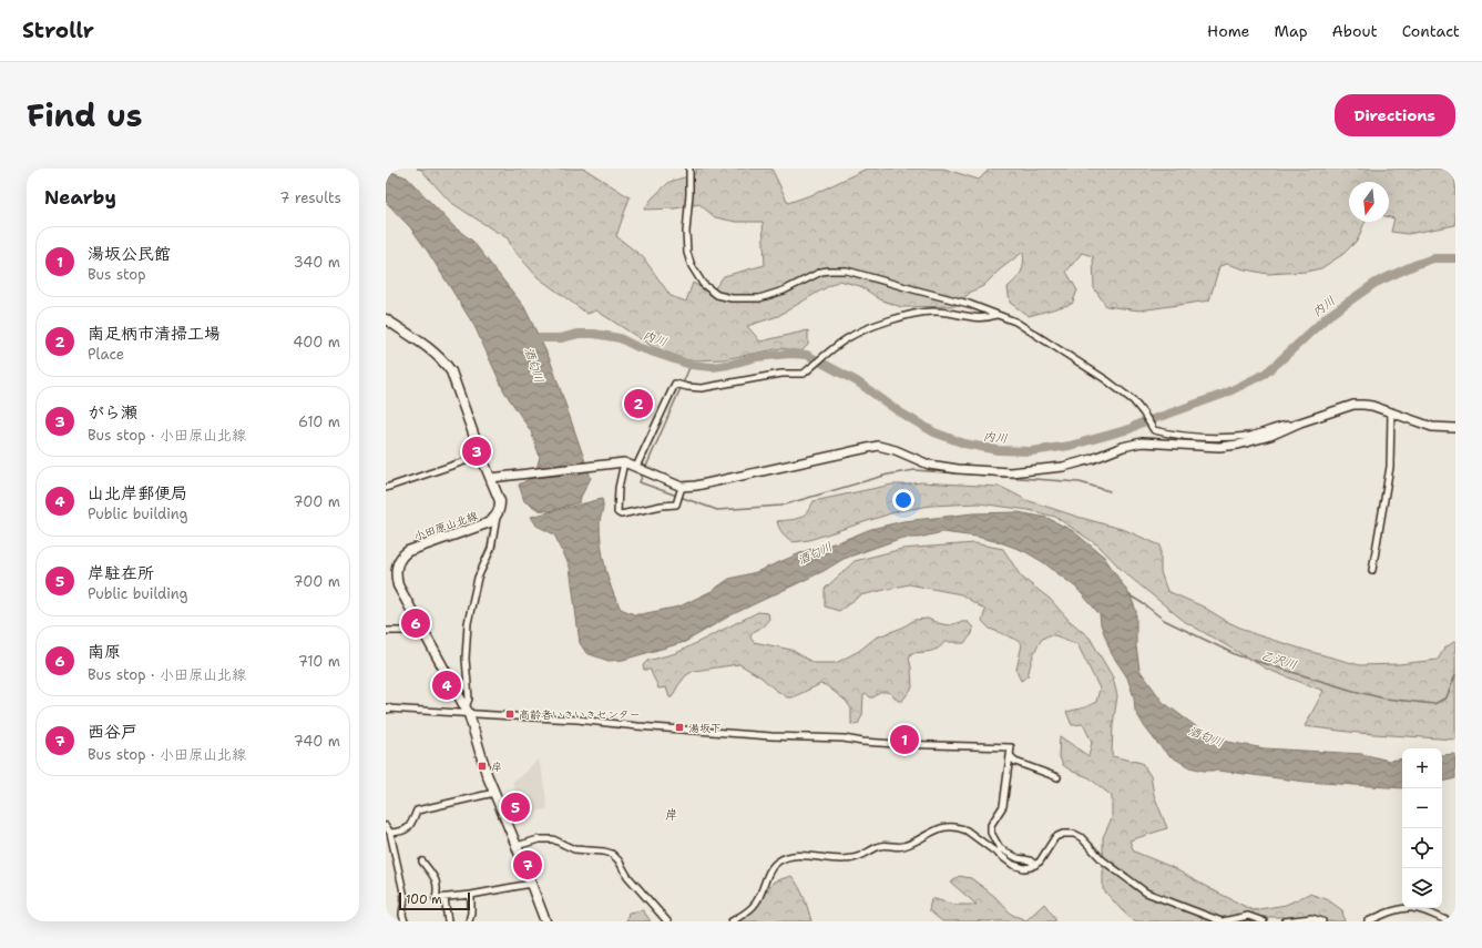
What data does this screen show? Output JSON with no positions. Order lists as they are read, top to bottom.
{
  "streets": {
    "main road": ["小田原山北線"]
  },
  "districts": ["岸"],
  "water": ["内川", "酒匂川", "乙沢川"],
  "places": {
    "transit": ["高齢者いきいきセンター", "湯坂下", "岸"]
  },
  "scale_bar": "100 m",
  "north": "bottom",
  "page": {
    "header": "Strollr",
    "nav": [
      "Home",
      "Map",
      "About",
      "Contact"
    ],
    "title": "Find us",
    "buttons": "Directions",
    "heading": ["Nearby", "7 results"],
    "list": [
      {
        "mark": "1",
        "name": "湯坂公民館",
        "note": "Bus stop",
        "value": "340 m"
      },
      {
        "mark": "2",
        "name": "南足柄市清掃工場",
        "note": "Place",
        "value": "400 m"
      },
      {
        "mark": "3",
        "name": "がら瀬",
        "note": "Bus stop · 小田原山北線",
        "value": "610 m"
      },
      {
        "mark": "4",
        "name": "山北岸郵便局",
        "note": "Public building",
        "value": "700 m"
      },
      {
        "mark": "5",
        "name": "岸駐在所",
        "note": "Public building",
        "value": "700 m"
      },
      {
        "mark": "6",
        "name": "南原",
        "note": "Bus stop · 小田原山北線",
        "value": "710 m"
      },
      {
        "mark": "7",
        "name": "西谷戸",
        "note": "Bus stop · 小田原山北線",
        "value": "740 m"
      }
    ],
    "pins": [
      "2",
      "3",
      "6",
      "4",
      "1",
      "5",
      "7"
    ],
    "map_buttons": ["+", "−"],
    "scale": "100 m"
  }
}
